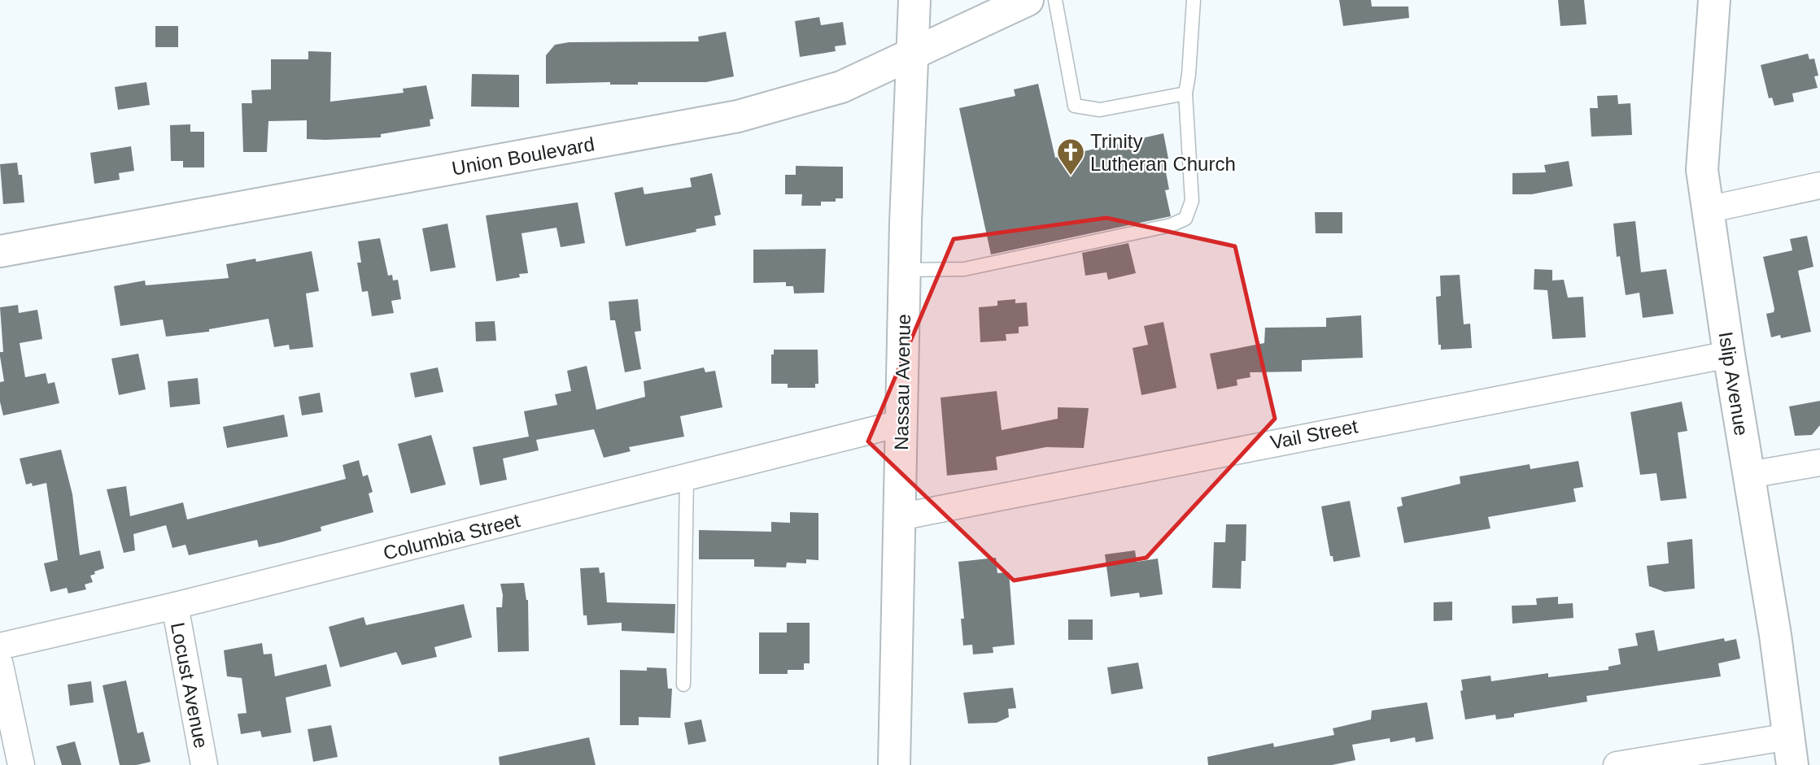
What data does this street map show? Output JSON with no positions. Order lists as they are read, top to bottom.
{
  "streets": {
    "main road": ["Union Boulevard", "Nassau Avenue", "Islip Avenue"],
    "street": ["Vail Street", "Columbia Street", "Locust Avenue"]
  },
  "crossings": [
    ["Union Boulevard", "Nassau Avenue"],
    ["Nassau Avenue", "Vail Street"],
    ["Nassau Avenue", "Columbia Street"],
    ["Islip Avenue", "Vail Street"],
    ["Columbia Street", "Locust Avenue"]
  ],
  "places": {
    "church": ["Trinity Lutheran Church"]
  }
}
